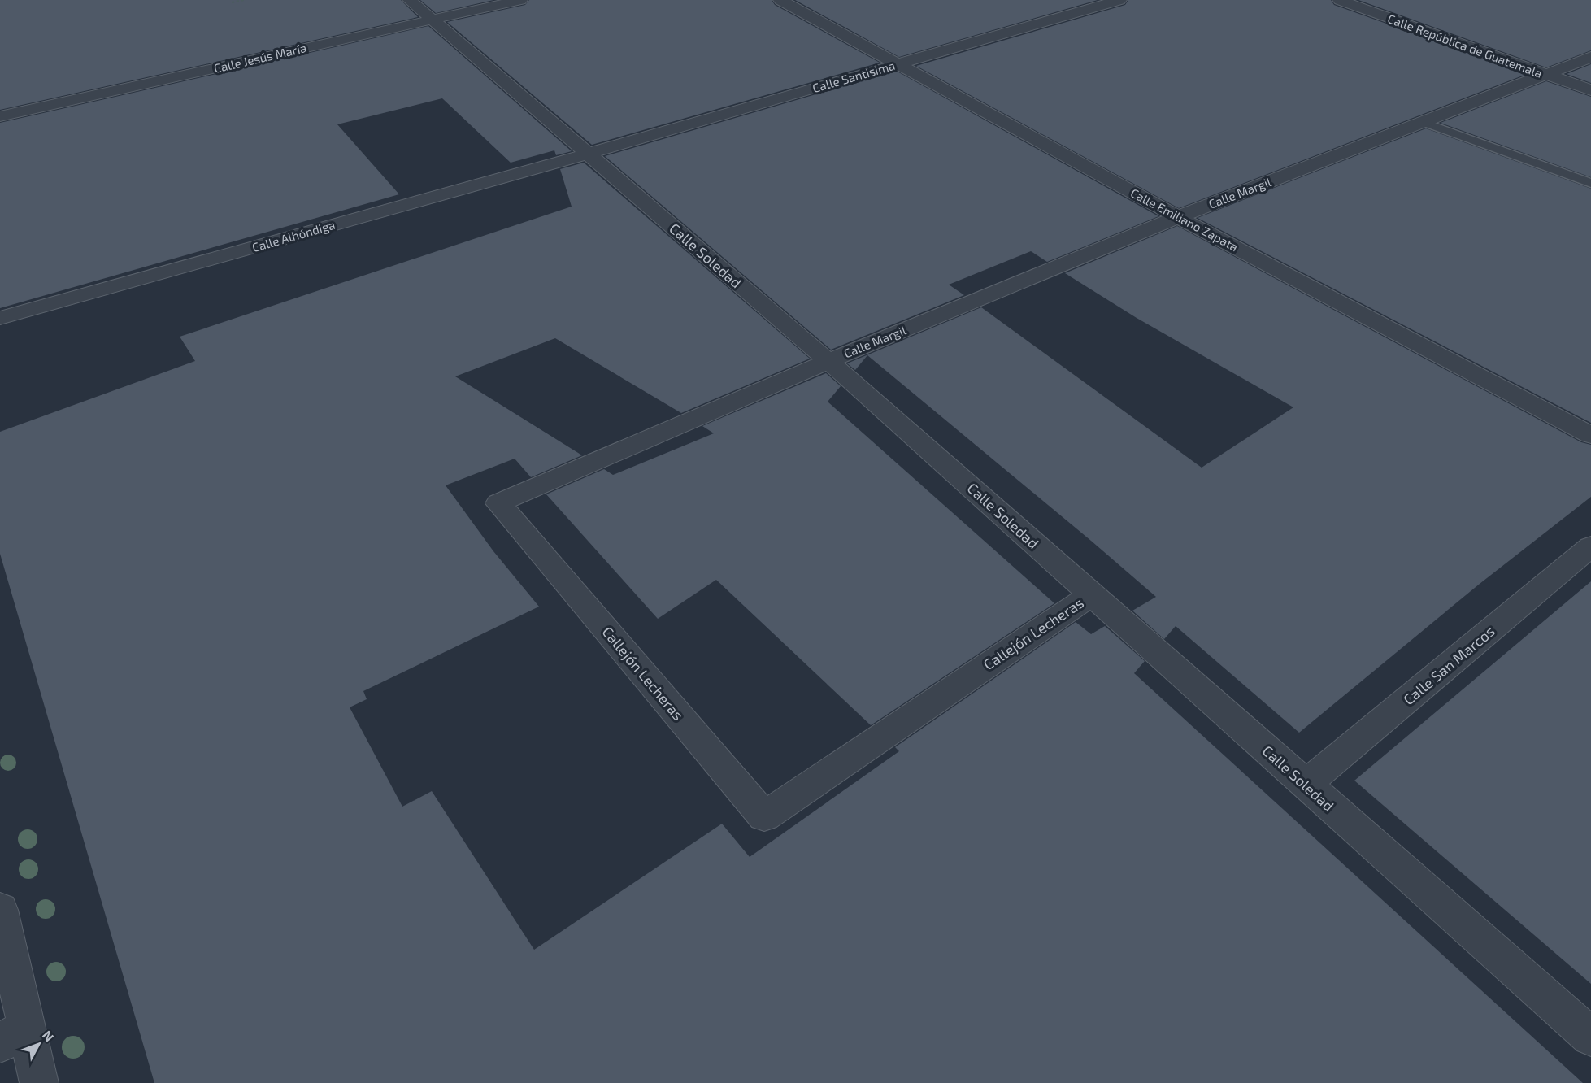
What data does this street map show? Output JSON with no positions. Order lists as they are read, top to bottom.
{
  "streets": {
    "street": [
      "Calle República de Guatemala",
      "Calle Jesús María",
      "Calle Santisima",
      "Calle Margil",
      "Calle Emiliano Zapata",
      "Calle Alhóndiga",
      "Calle Soledad",
      "Callejón Lecheras",
      "Calle San Marcos"
    ]
  },
  "crossings": [
    ["Calle República de Guatemala", "Calle Margil"],
    ["Calle Jesús María", "Calle Soledad"],
    ["Calle Santisima", "Calle Emiliano Zapata"],
    ["Calle Santisima", "Calle Alhóndiga"],
    ["Calle Santisima", "Calle Soledad"],
    ["Calle Margil", "Calle Emiliano Zapata"],
    ["Calle Margil", "Calle Soledad"],
    ["Calle Margil", "Callejón Lecheras"],
    ["Calle Alhóndiga", "Calle Soledad"],
    ["Calle Soledad", "Callejón Lecheras"],
    ["Calle Soledad", "Calle San Marcos"]
  ],
  "north": "top right"
}
